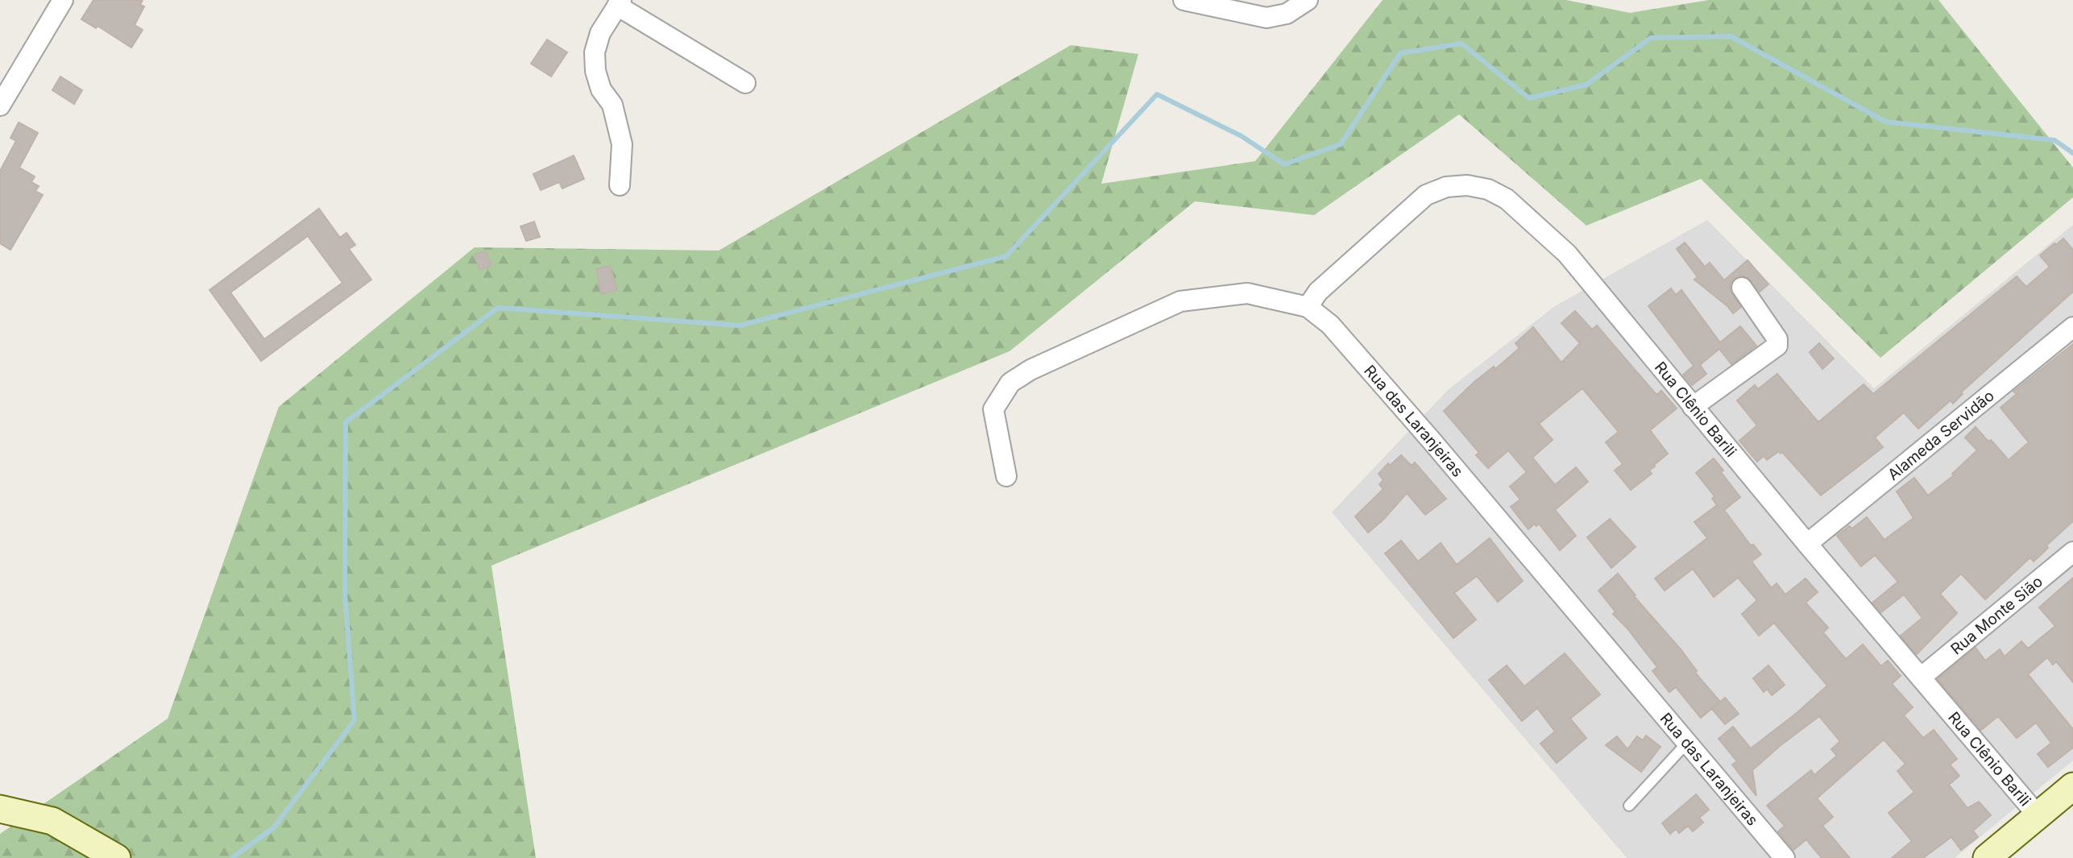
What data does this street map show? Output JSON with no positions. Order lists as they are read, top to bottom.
{
  "streets": {
    "street": [
      "Rua Clênio Barili",
      "Rua das Laranjeiras",
      "Alameda Servidão",
      "Rua Monte Sião"
    ]
  },
  "crossings": [
    ["Rua Clênio Barili", "Rua das Laranjeiras"],
    ["Rua Clênio Barili", "Alameda Servidão"],
    ["Rua Clênio Barili", "Rua Monte Sião"]
  ]
}
